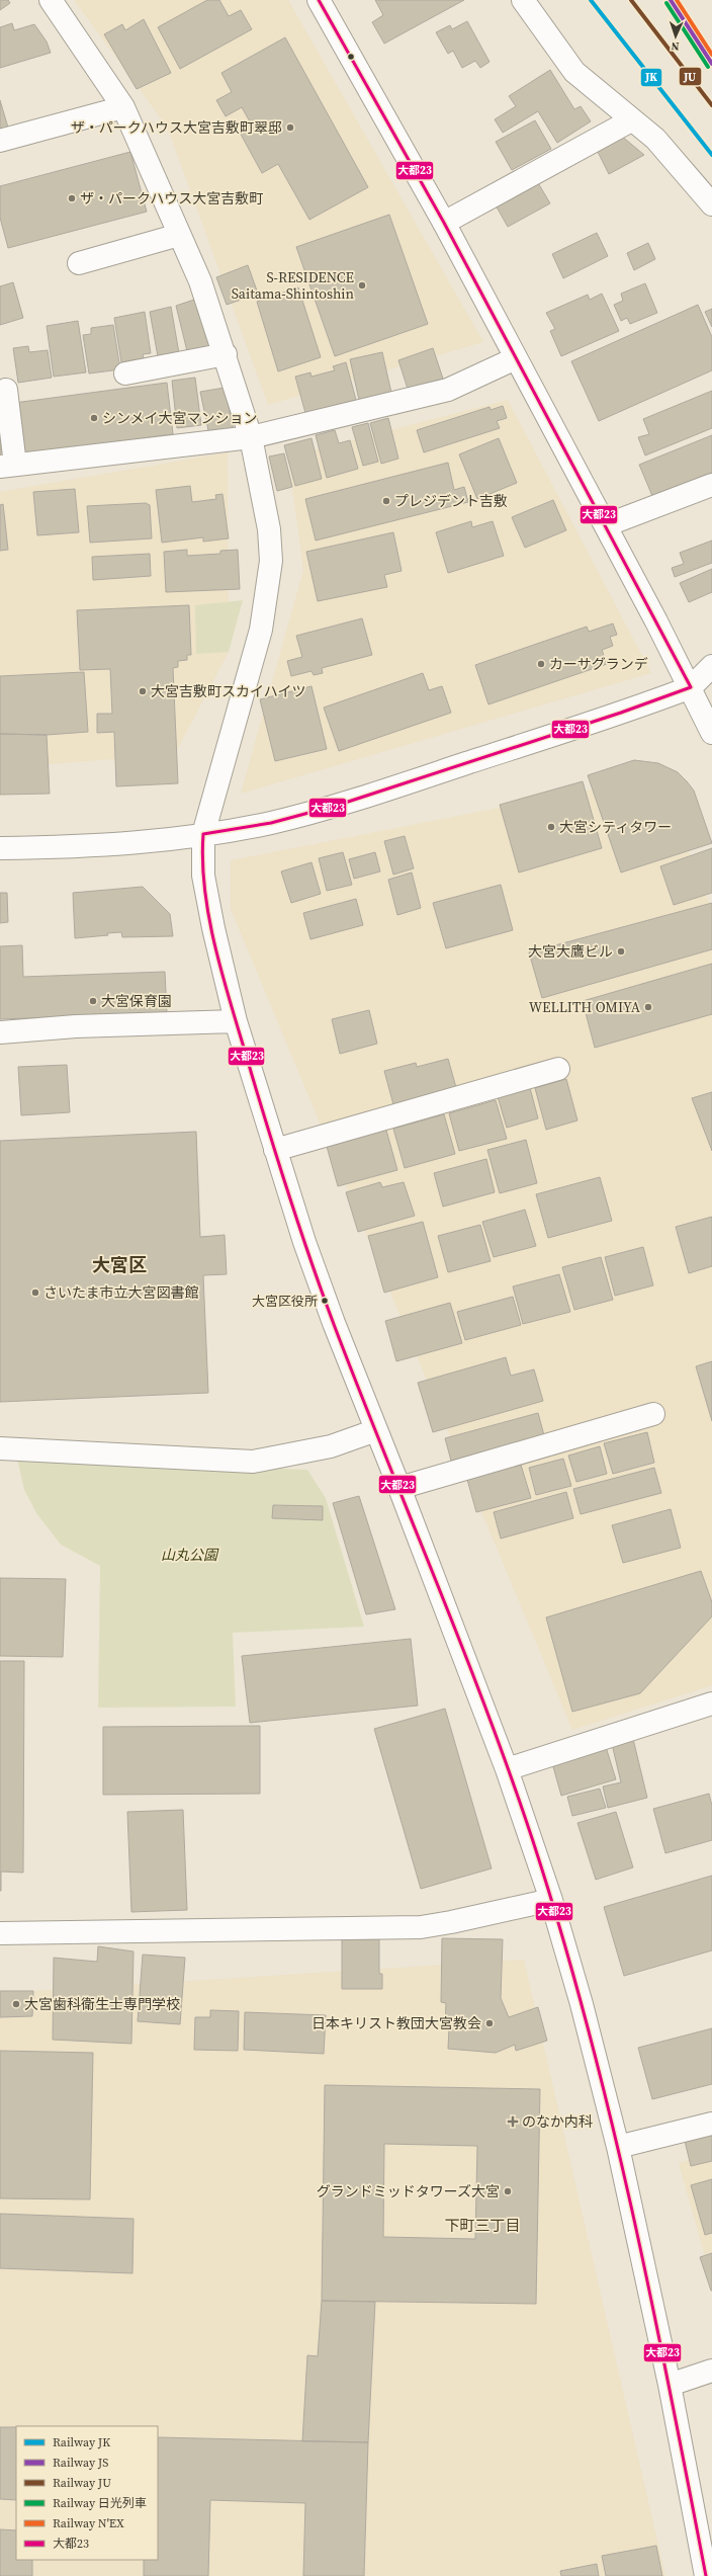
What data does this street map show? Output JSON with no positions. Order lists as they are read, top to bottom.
{
  "districts": ["大宮区", "下町三丁目"],
  "parks": ["山丸公園"],
  "places": {
    "other": [
      "ザ・パークハウス大宮吉敷町翠邸",
      "ザ・パークハウス大宮吉敷町",
      "S-RESIDENCE Saitama-Shintoshin",
      "シンメイ大宮マンション",
      "プレジデント吉敷",
      "カーサグランデ",
      "大宮吉敷町スカイハイツ",
      "大宮シティタワー",
      "大宮大鷹ビル",
      "大宮保育園",
      "WELLITH OMIYA",
      "さいたま市立大宮図書館",
      "大宮区役所",
      "大宮歯科衛生士専門学校",
      "日本キリスト教団大宮教会",
      "グランドミッドタワーズ大宮"
    ],
    "health": ["のなか内科"]
  },
  "lines": [
    "rail line JK",
    "rail line JS",
    "rail line JU",
    "rail line N'EX",
    "transit line 大都23",
    "rail line 日光列車"
  ],
  "legend": [
    "Railway JK",
    "Railway JS",
    "Railway JU",
    "Railway 日光列車",
    "Railway N'EX",
    "大都23"
  ],
  "north": "bottom"
}
